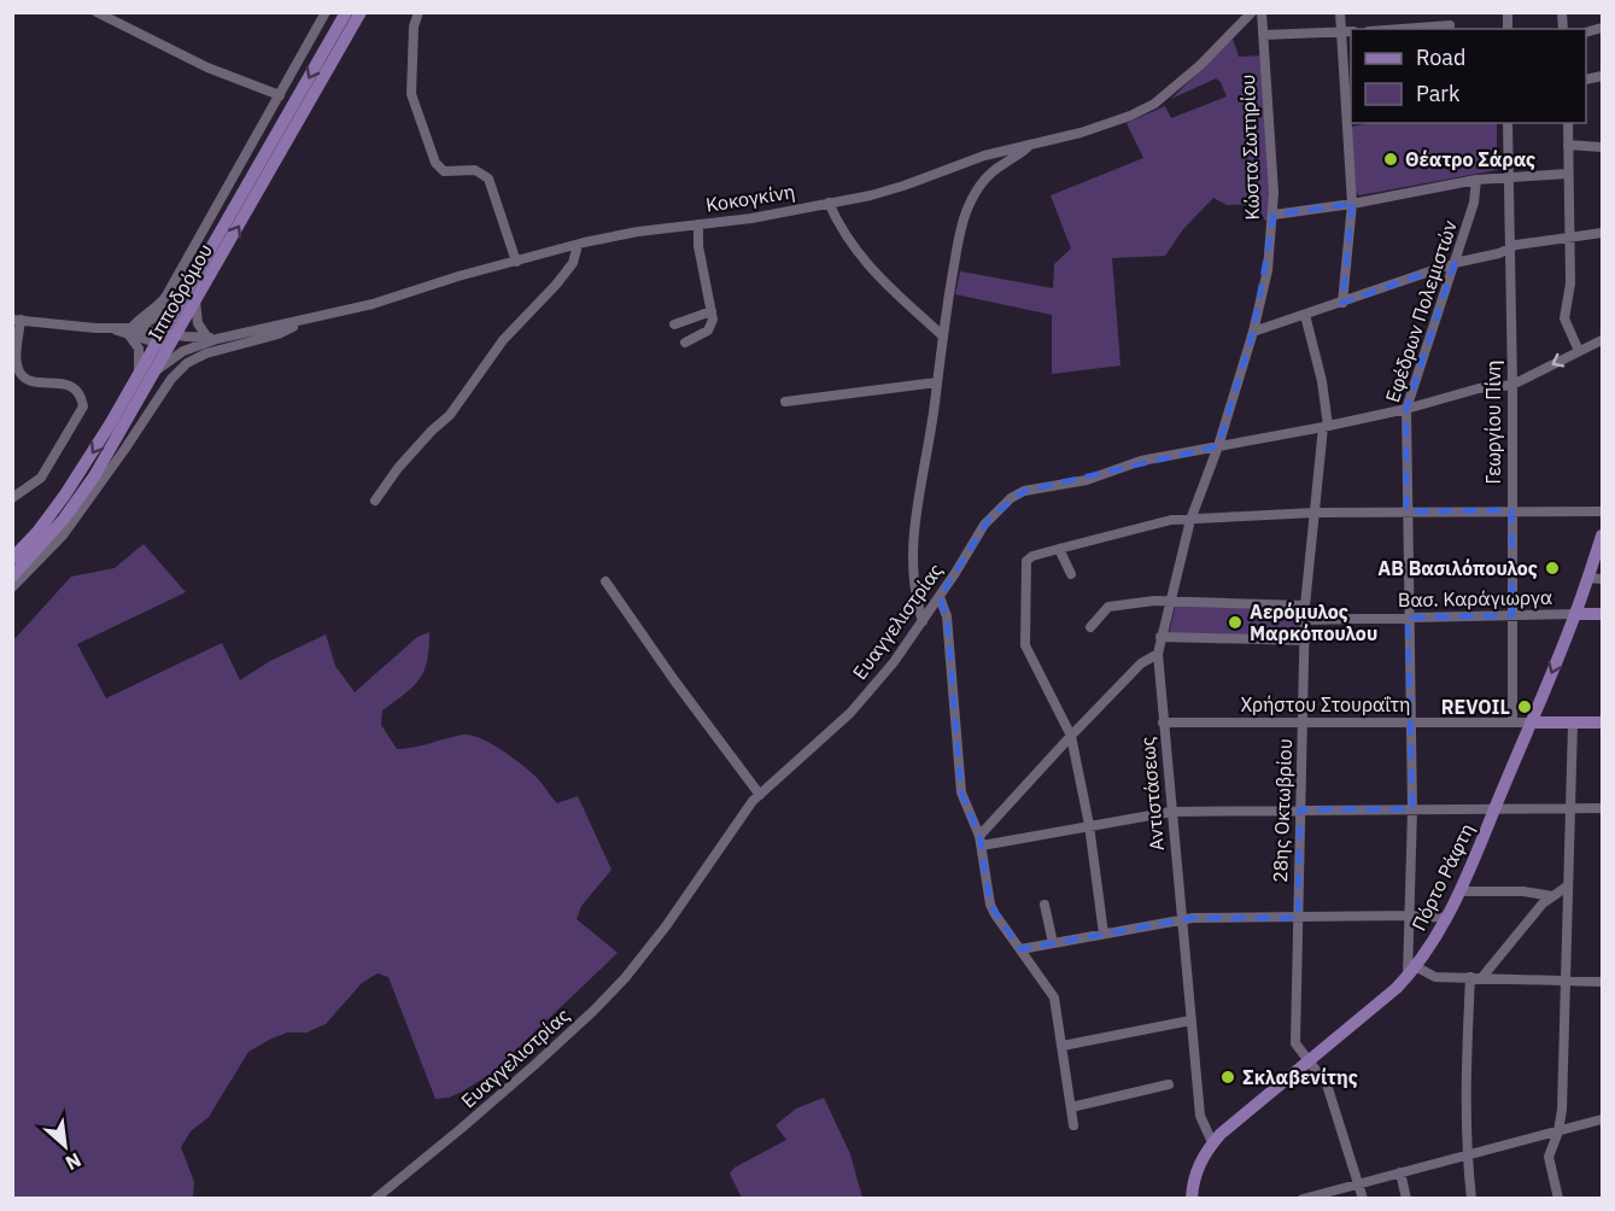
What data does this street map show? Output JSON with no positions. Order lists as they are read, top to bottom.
{
  "streets": {
    "main road": ["Ιπποδρόμου", "Βασ. Καράγιωργα", "Πόρτο Ράφτη"],
    "street": [
      "Κώστα Σωτηρίου",
      "Κοκογκίνη",
      "Εφέδρων Πολεμιστών",
      "Γεωργίου Πίνη",
      "Ευαγγελιστρίας",
      "Χρήστου Στουραΐτη",
      "Αντιστάσεως",
      "28ης Οκτωβρίου"
    ]
  },
  "crossings": [
    ["Κώστα Σωτηρίου", "Ευαγγελιστρίας"],
    ["Κώστα Σωτηρίου", "Αντιστάσεως"],
    ["Εφέδρων Πολεμιστών", "Βασ. Καράγιωργα"],
    ["Εφέδρων Πολεμιστών", "Ευαγγελιστρίας"],
    ["Εφέδρων Πολεμιστών", "Χρήστου Στουραΐτη"],
    ["Εφέδρων Πολεμιστών", "Πόρτο Ράφτη"],
    ["Γεωργίου Πίνη", "Βασ. Καράγιωργα"],
    ["Γεωργίου Πίνη", "Ευαγγελιστρίας"],
    ["Γεωργίου Πίνη", "Χρήστου Στουραΐτη"],
    ["Βασ. Καράγιωργα", "28ης Οκτωβρίου"],
    ["Βασ. Καράγιωργα", "Πόρτο Ράφτη"],
    ["Ευαγγελιστρίας", "Αντιστάσεως"],
    ["Ευαγγελιστρίας", "28ης Οκτωβρίου"],
    ["Χρήστου Στουραΐτη", "Αντιστάσεως"],
    ["Χρήστου Στουραΐτη", "28ης Οκτωβρίου"],
    ["Χρήστου Στουραΐτη", "Πόρτο Ράφτη"],
    ["Αντιστάσεως", "Πόρτο Ράφτη"],
    ["28ης Οκτωβρίου", "Πόρτο Ράφτη"]
  ],
  "places": [
    "Θέατρο Σάρας",
    "ΑΒ Βασιλόπουλος",
    "Αερόμυλος Μαρκόπουλου",
    "REVOIL",
    "Σκλαβενίτης"
  ],
  "legend": ["Road", "Park"],
  "north": "bottom right"
}
